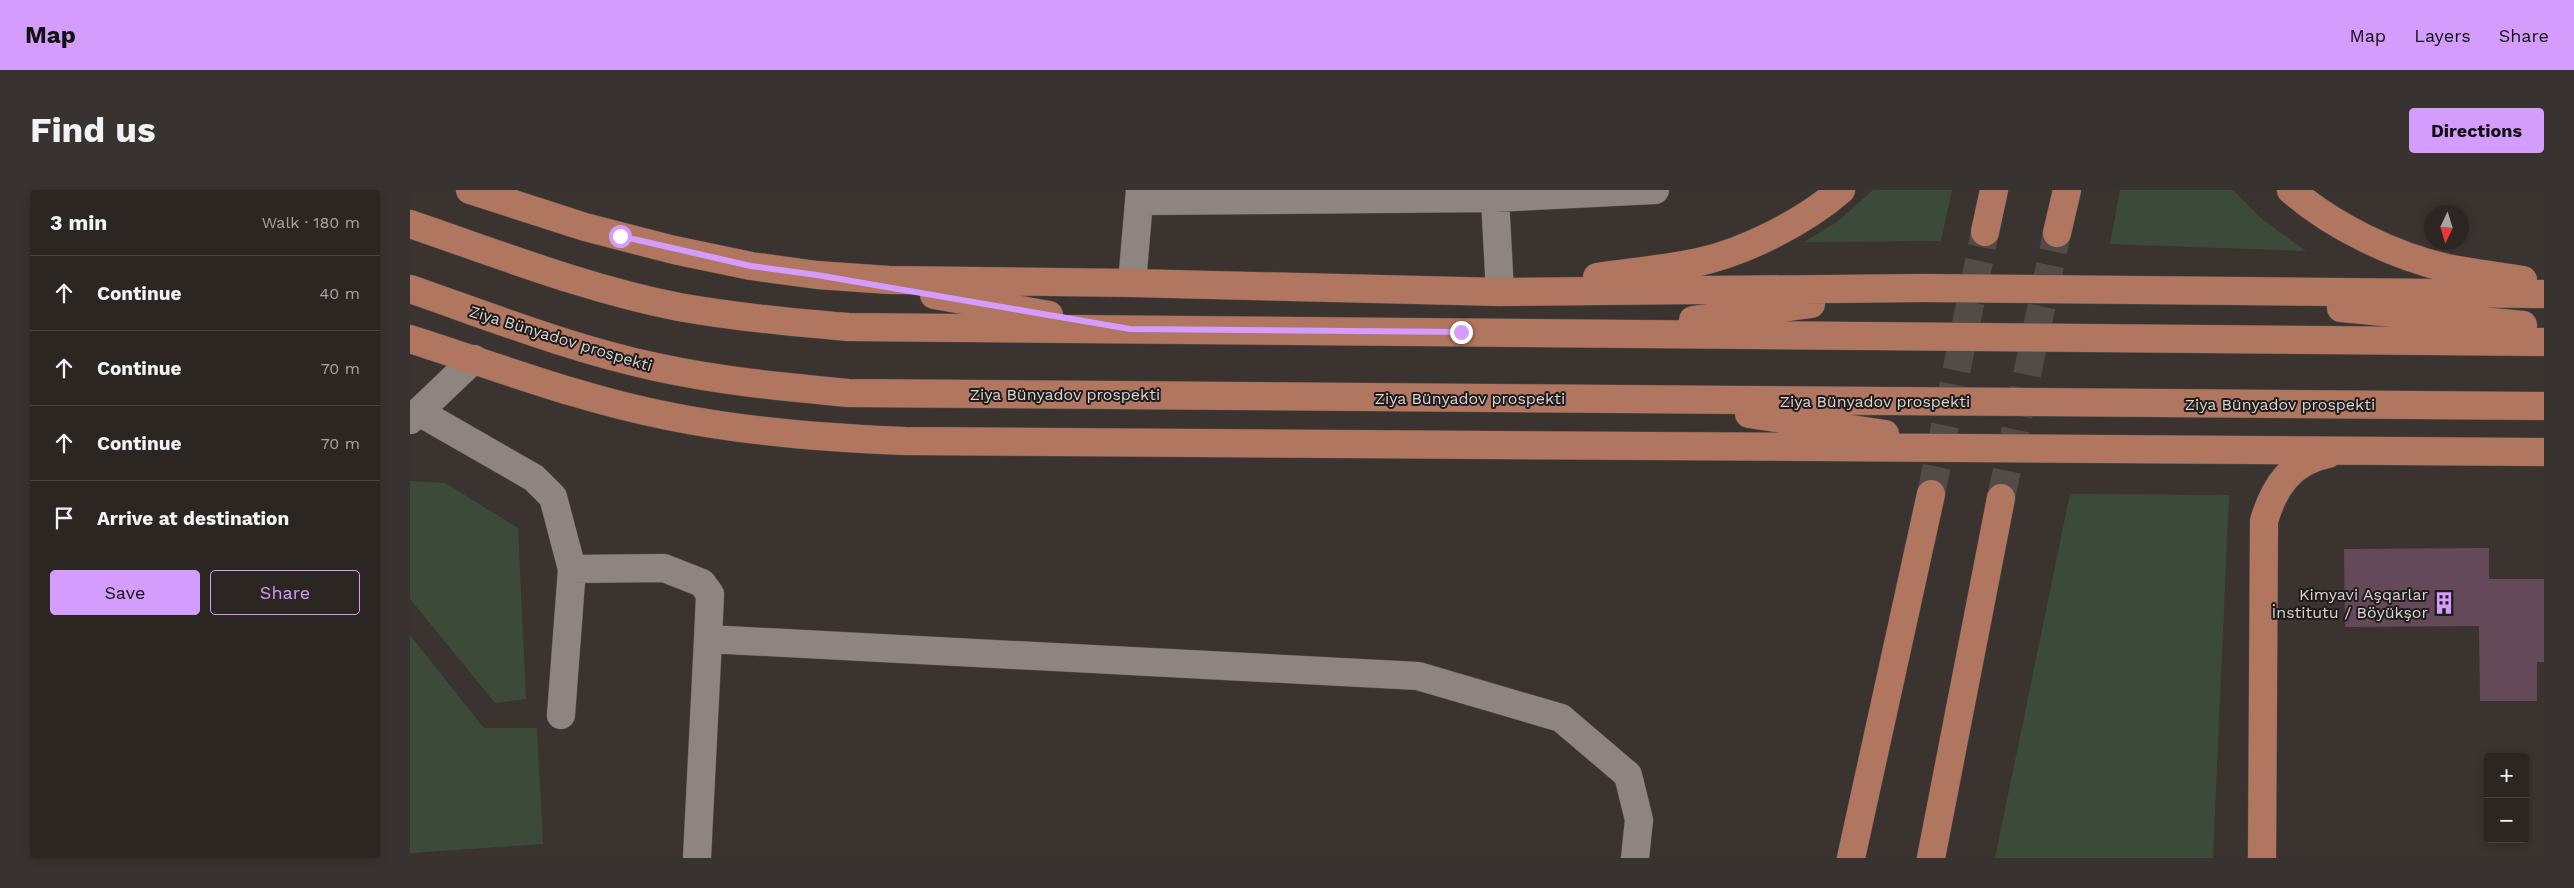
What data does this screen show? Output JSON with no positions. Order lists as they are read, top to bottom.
{
  "streets": {
    "main road": ["Ziya Bünyadov prospekti"]
  },
  "places": {
    "building": ["Kimyavi Aşqarlar İnstitutu / Böyükşor"]
  },
  "north": "bottom",
  "page": {
    "header": "Map",
    "nav": ["Map", "Layers", "Share"],
    "buttons": [
      "Directions",
      ["Save", "Share"]
    ],
    "title": "Find us",
    "heading": ["3 min", "Walk · 180 m"],
    "list": [
      ["Continue", "40 m"],
      ["Continue", "70 m"],
      ["Continue", "70 m"],
      "Arrive at destination"
    ],
    "map_buttons": ["+", "−"]
  }
}
